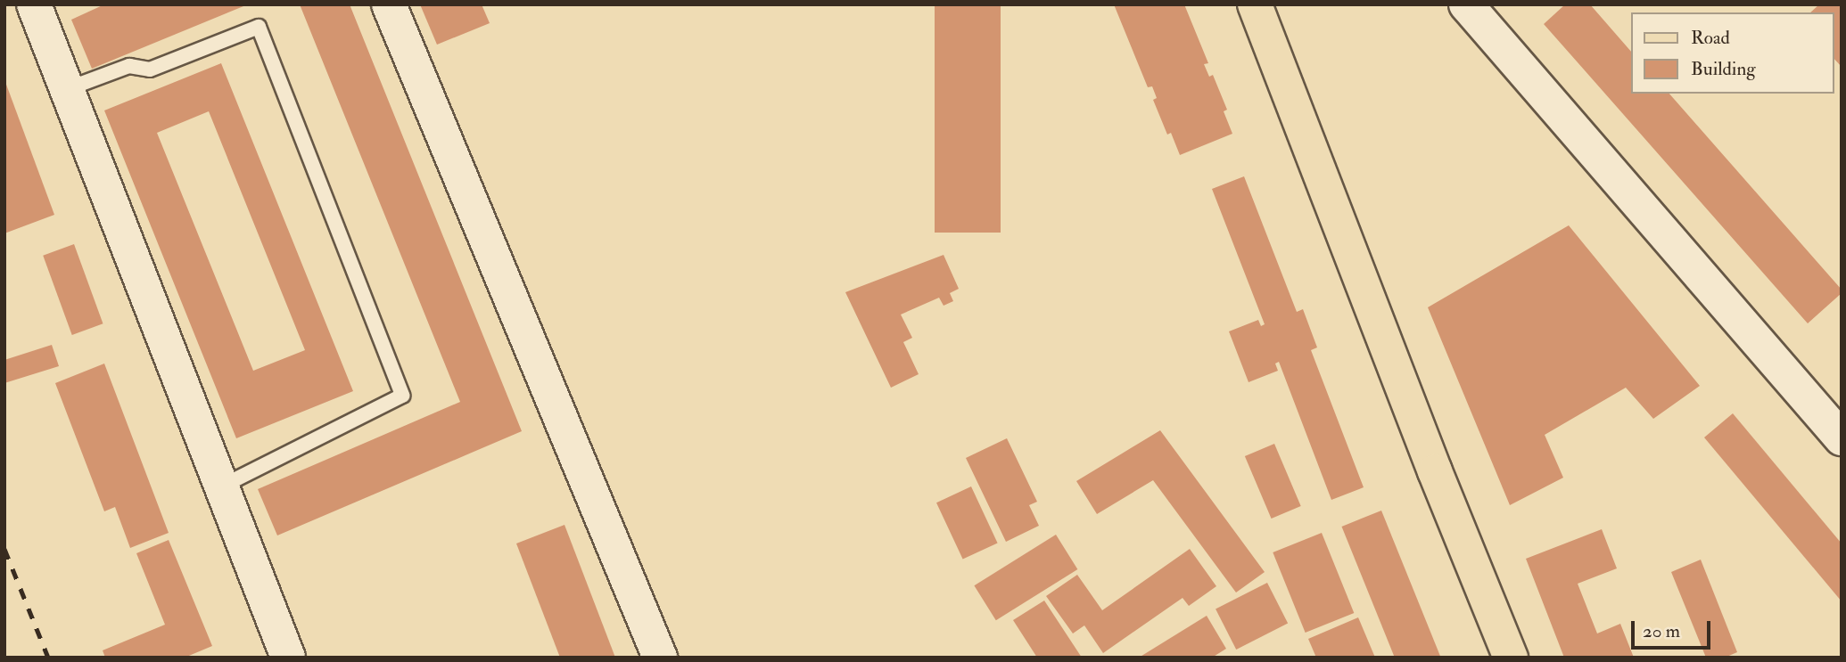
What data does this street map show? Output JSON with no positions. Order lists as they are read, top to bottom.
{
  "legend": ["Road", "Building"],
  "scale_bar": "20 m"
}
